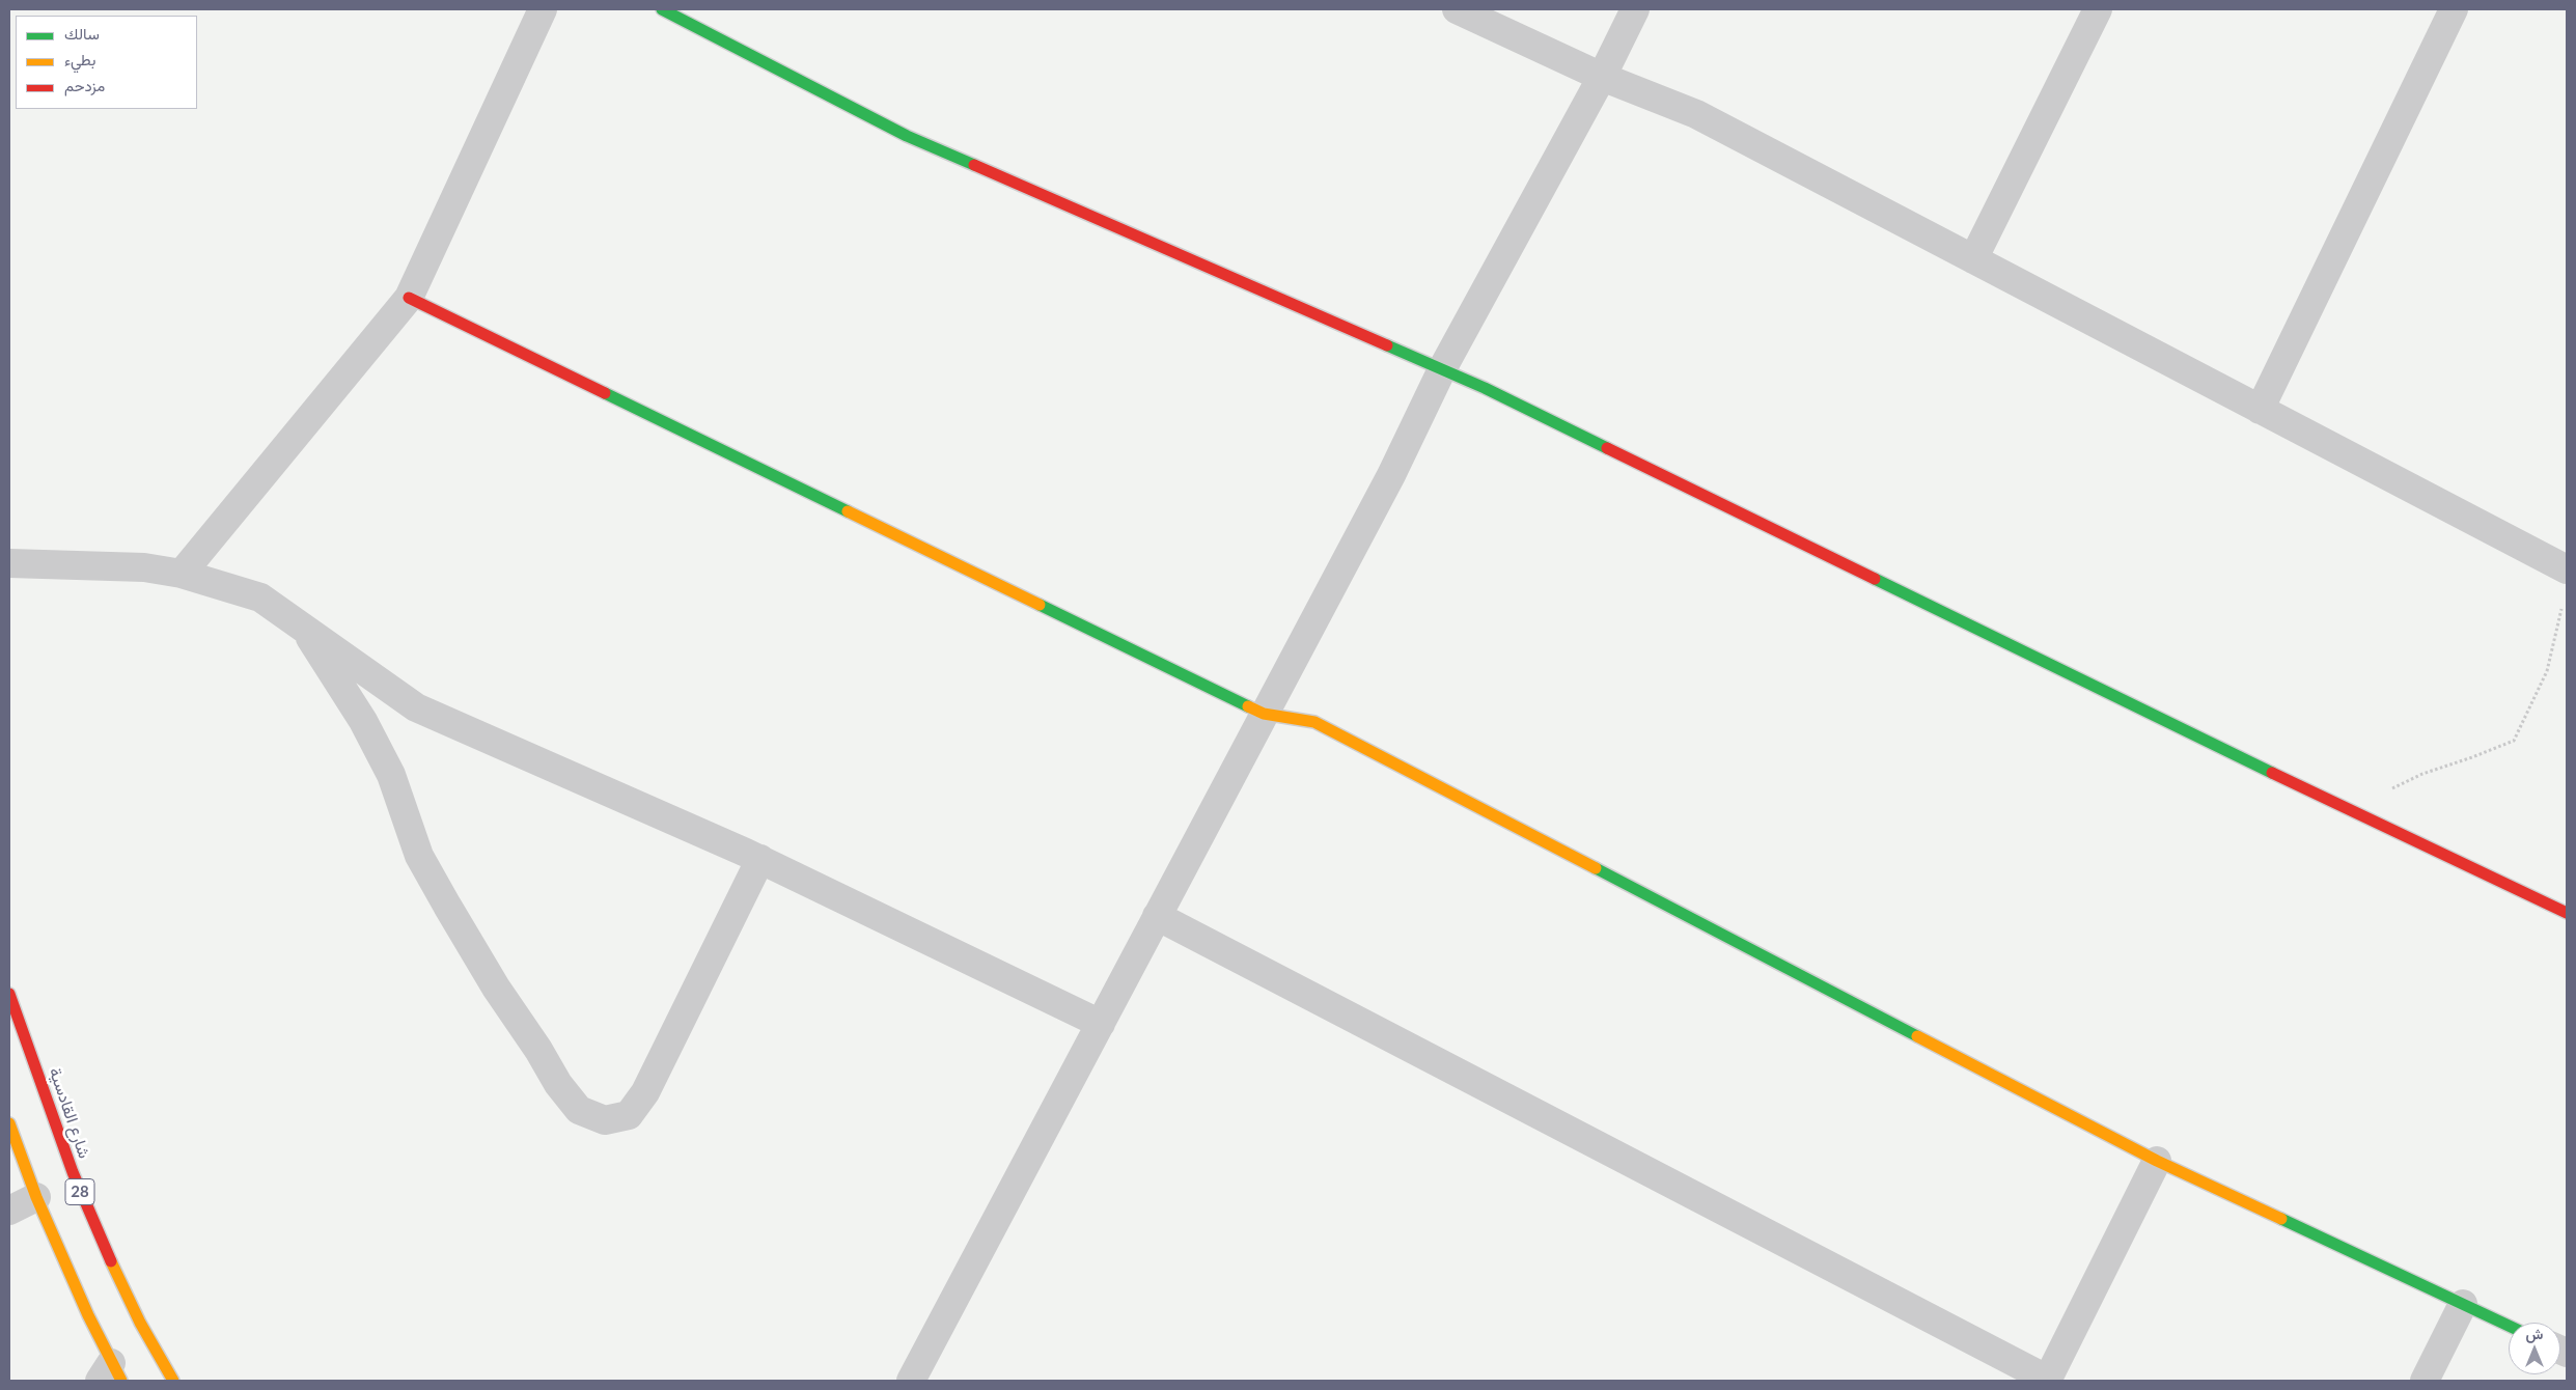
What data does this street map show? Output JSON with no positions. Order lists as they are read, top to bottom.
{
  "streets": {
    "main road": ["شارع القادسية", "28"]
  },
  "legend": ["سالك", "بطيء", "مزدحم"],
  "north": "top"
}
